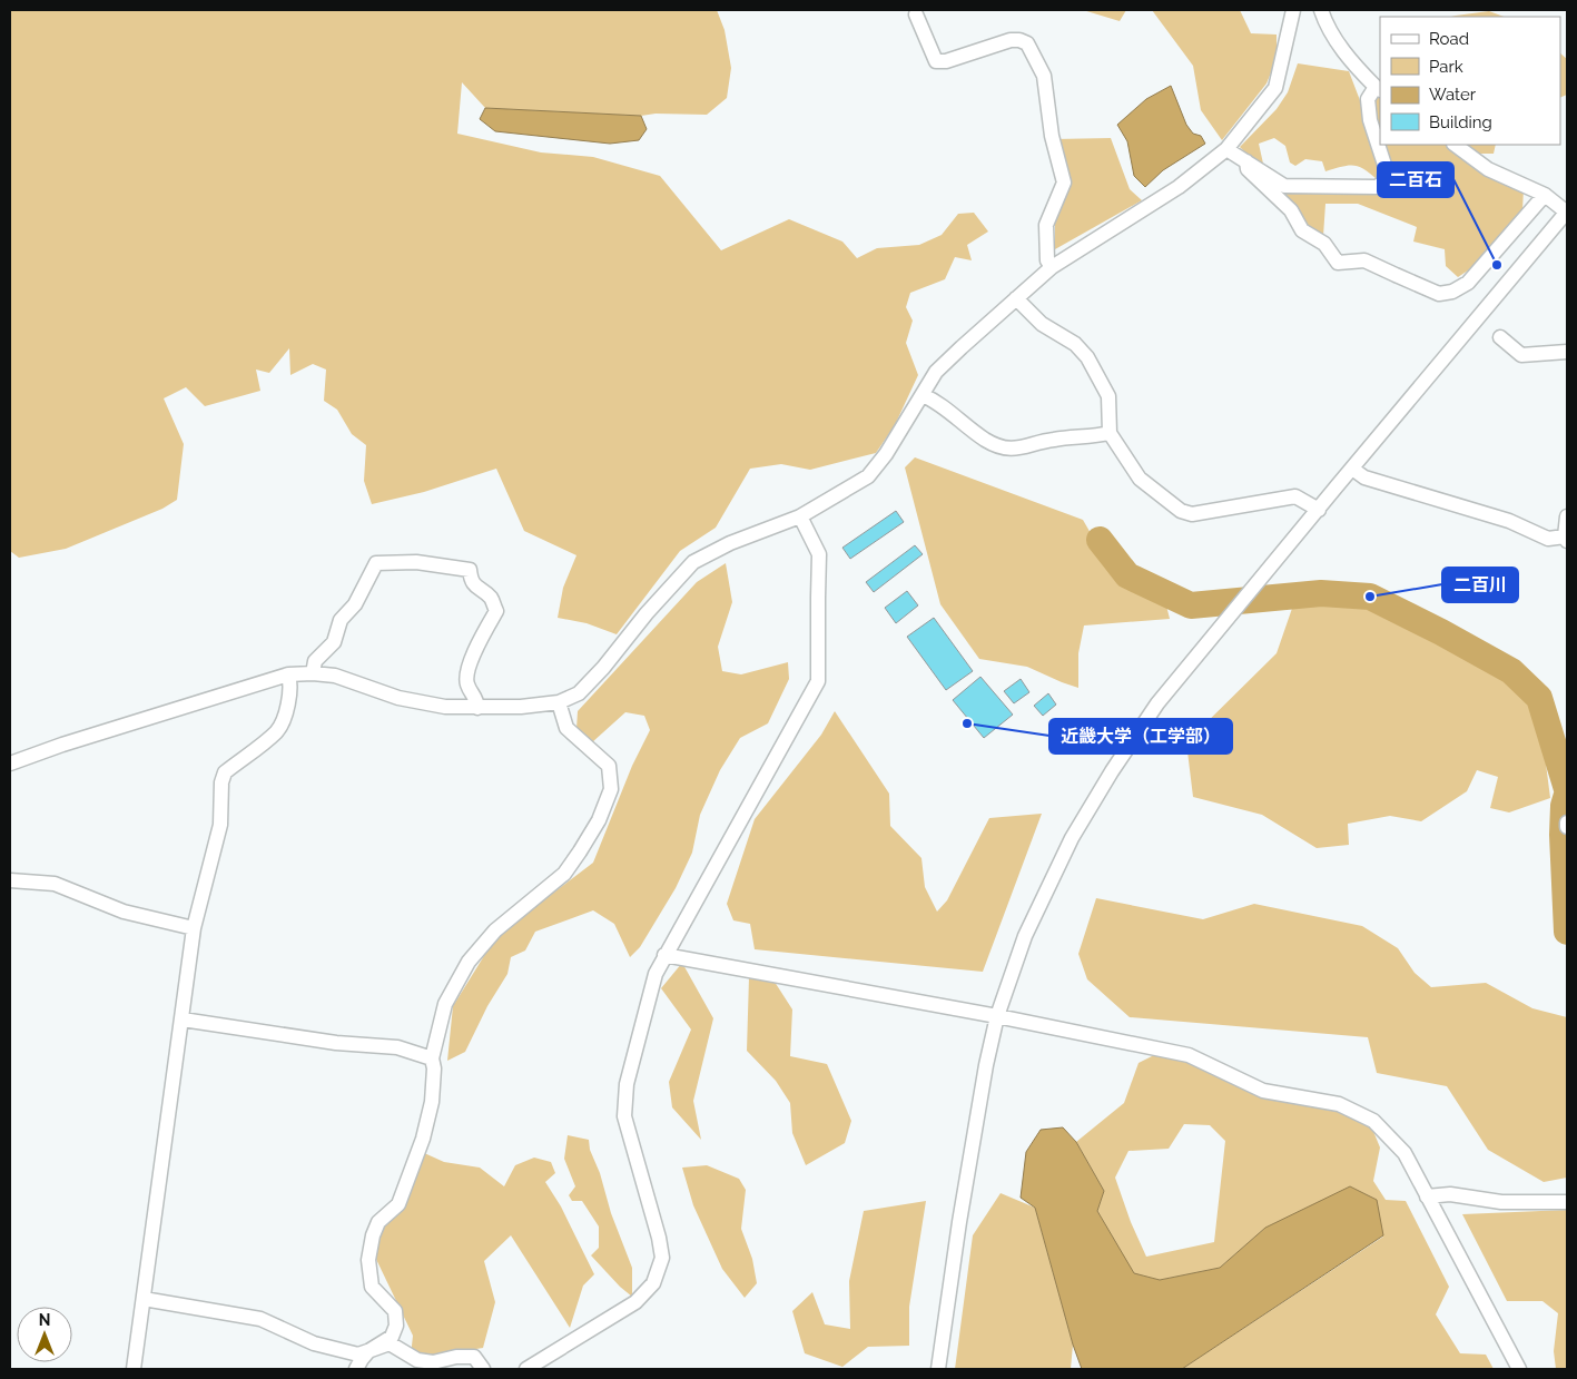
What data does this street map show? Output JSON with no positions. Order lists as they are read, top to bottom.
{
  "places": ["二百石", "二百川", "近畿大学（工学部）"],
  "legend": [
    "Road",
    "Park",
    "Water",
    "Building"
  ],
  "north": "top"
}
